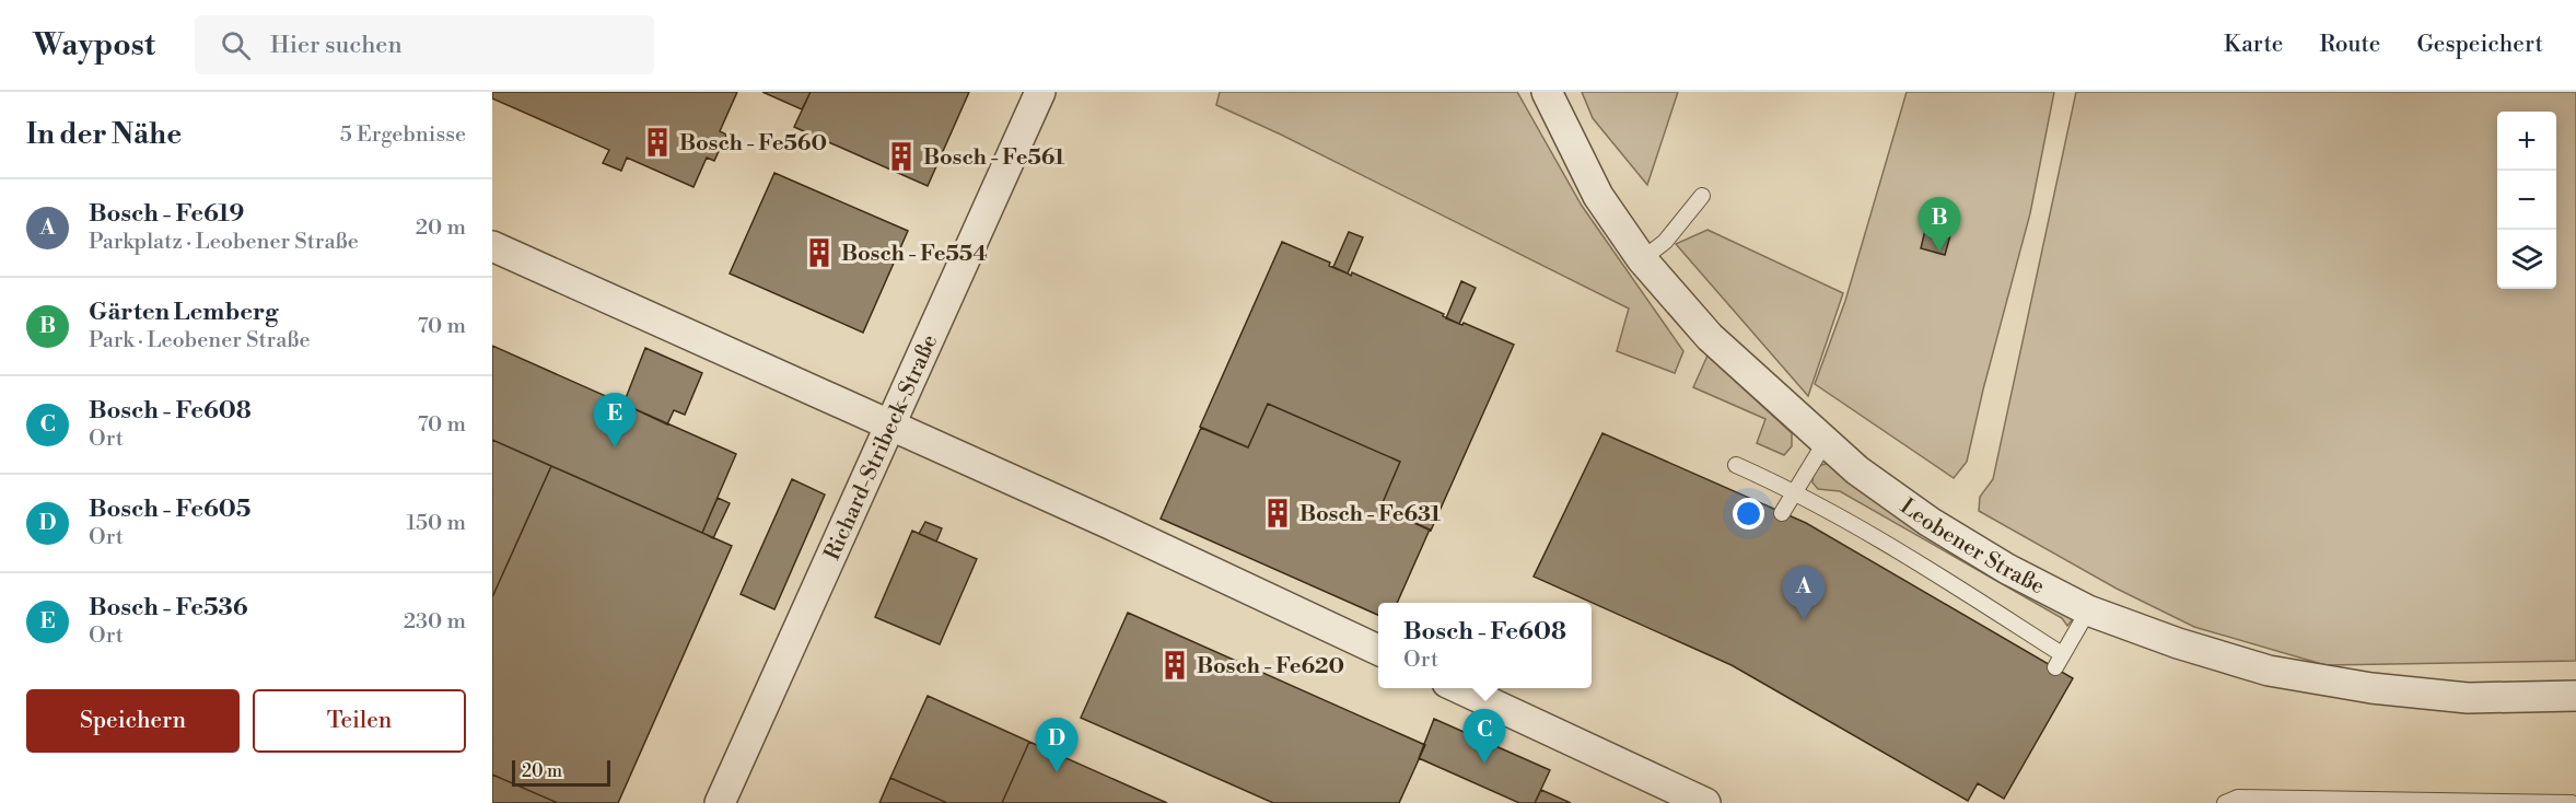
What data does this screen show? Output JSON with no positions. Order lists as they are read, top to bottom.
{
  "streets": {
    "street": ["Richard-Stribeck-Straße", "Leobener Straße"]
  },
  "places": {
    "building": [
      "Bosch - Fe560",
      "Bosch - Fe561",
      "Bosch - Fe554",
      "Bosch - Fe631",
      "Bosch - Fe620"
    ]
  },
  "scale_bar": "20 m",
  "page": {
    "header": "Waypost",
    "search": "Hier suchen",
    "nav": ["Karte", "Route", "Gespeichert"],
    "heading": ["In der Nähe", "5 Ergebnisse"],
    "map_buttons": ["+", "−"],
    "list": [
      {
        "mark": "A",
        "name": "Bosch - Fe619",
        "note": "Parkplatz · Leobener Straße",
        "value": "20 m"
      },
      {
        "mark": "B",
        "name": "Gärten Lemberg",
        "note": "Park · Leobener Straße",
        "value": "70 m"
      },
      {
        "mark": "C",
        "name": "Bosch - Fe608",
        "note": "Ort",
        "value": "70 m"
      },
      {
        "mark": "D",
        "name": "Bosch - Fe605",
        "note": "Ort",
        "value": "150 m"
      },
      {
        "mark": "E",
        "name": "Bosch - Fe536",
        "note": "Ort",
        "value": "230 m"
      }
    ],
    "pins": [
      "B",
      "E",
      "A",
      "C",
      "D"
    ],
    "popup": ["Bosch - Fe608", "Ort"],
    "buttons": ["Speichern", "Teilen"],
    "scale": "20 m"
  }
}
